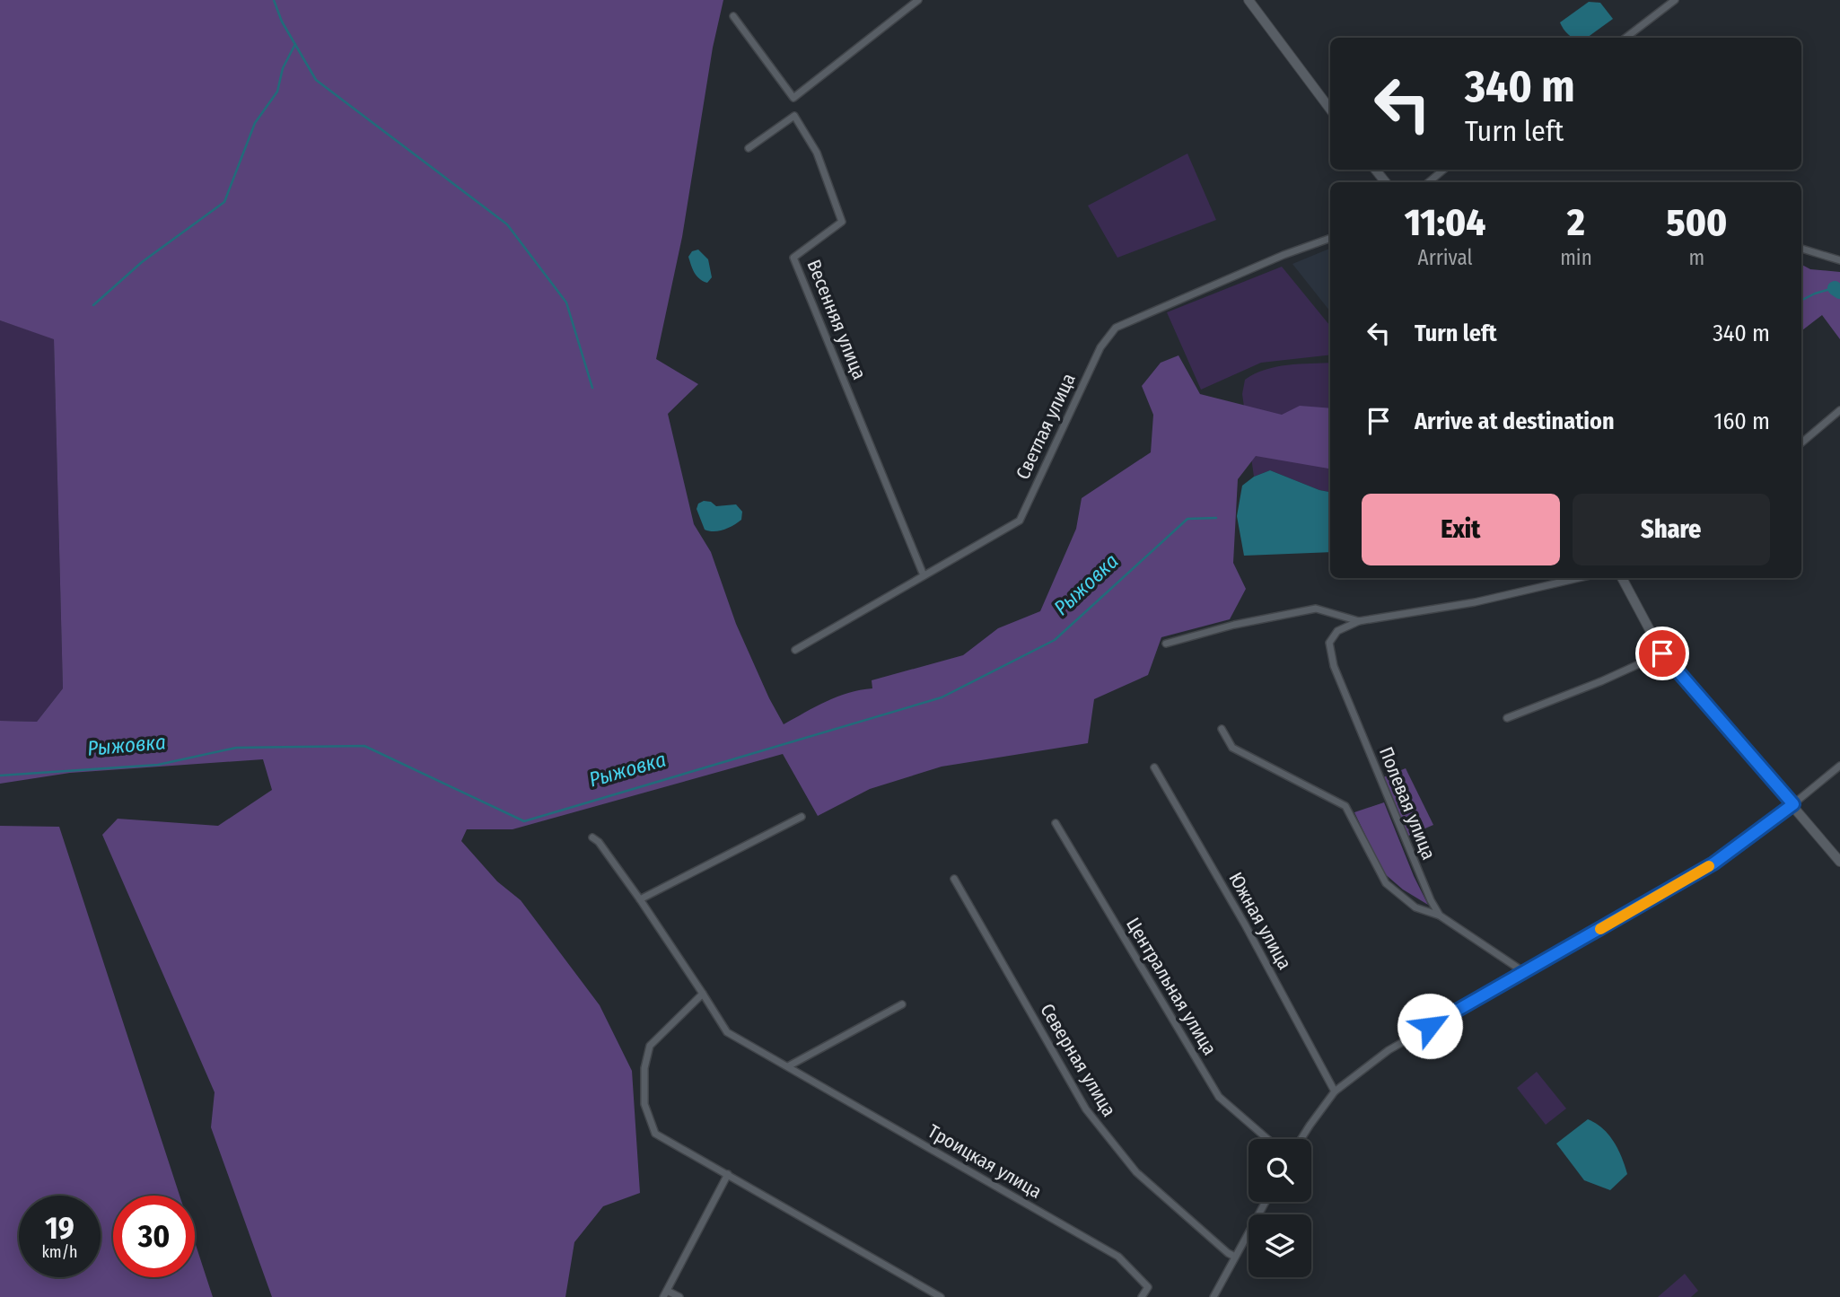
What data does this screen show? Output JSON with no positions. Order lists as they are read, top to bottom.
{
  "streets": {
    "street": [
      "Весенняя улица",
      "Светлая улица",
      "Полевая улица",
      "Южная улица",
      "Центральная улица",
      "Северная улица",
      "Троицкая улица"
    ]
  },
  "crossings": [
    ["Весенняя улица", "Светлая улица"]
  ],
  "water": ["Рыжовка"],
  "page": {
    "turn": ["340 m", "Turn left"],
    "eta": [
      "11:04",
      "Arrival",
      "2",
      "min",
      "500",
      "m"
    ],
    "list": [
      {
        "name": "Turn left",
        "value": "340 m"
      },
      {
        "name": "Arrive at destination",
        "value": "160 m"
      }
    ],
    "buttons": ["Exit", "Share"],
    "speed": "19 km/h",
    "limit": "30"
  }
}
